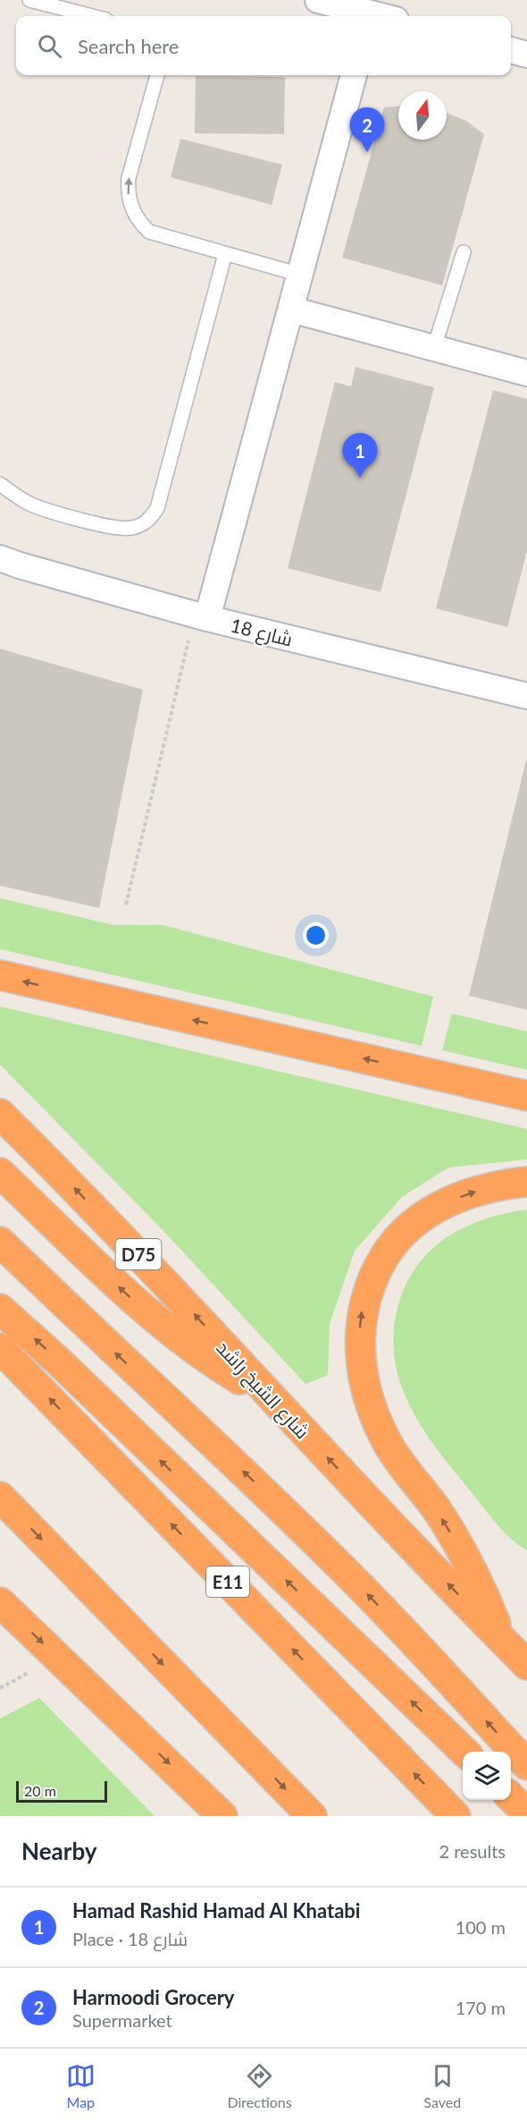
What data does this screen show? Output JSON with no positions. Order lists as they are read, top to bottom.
{
  "streets": {
    "highway": ["D75", "شارع الشيخ راشد", "E11"],
    "street": ["شارع 18"]
  },
  "scale_bar": "20 m",
  "north": "top",
  "page": {
    "search": "Search here",
    "pins": ["2", "1"],
    "scale": "20 m",
    "heading": ["Nearby", "2 results"],
    "list": [
      {
        "mark": "1",
        "name": "Hamad Rashid Hamad Al Khatabi",
        "note": "Place · شارع 18",
        "value": "100 m"
      },
      {
        "mark": "2",
        "name": "Harmoodi Grocery",
        "note": "Supermarket",
        "value": "170 m"
      }
    ],
    "nav": ["Map", "Directions", "Saved"]
  }
}
